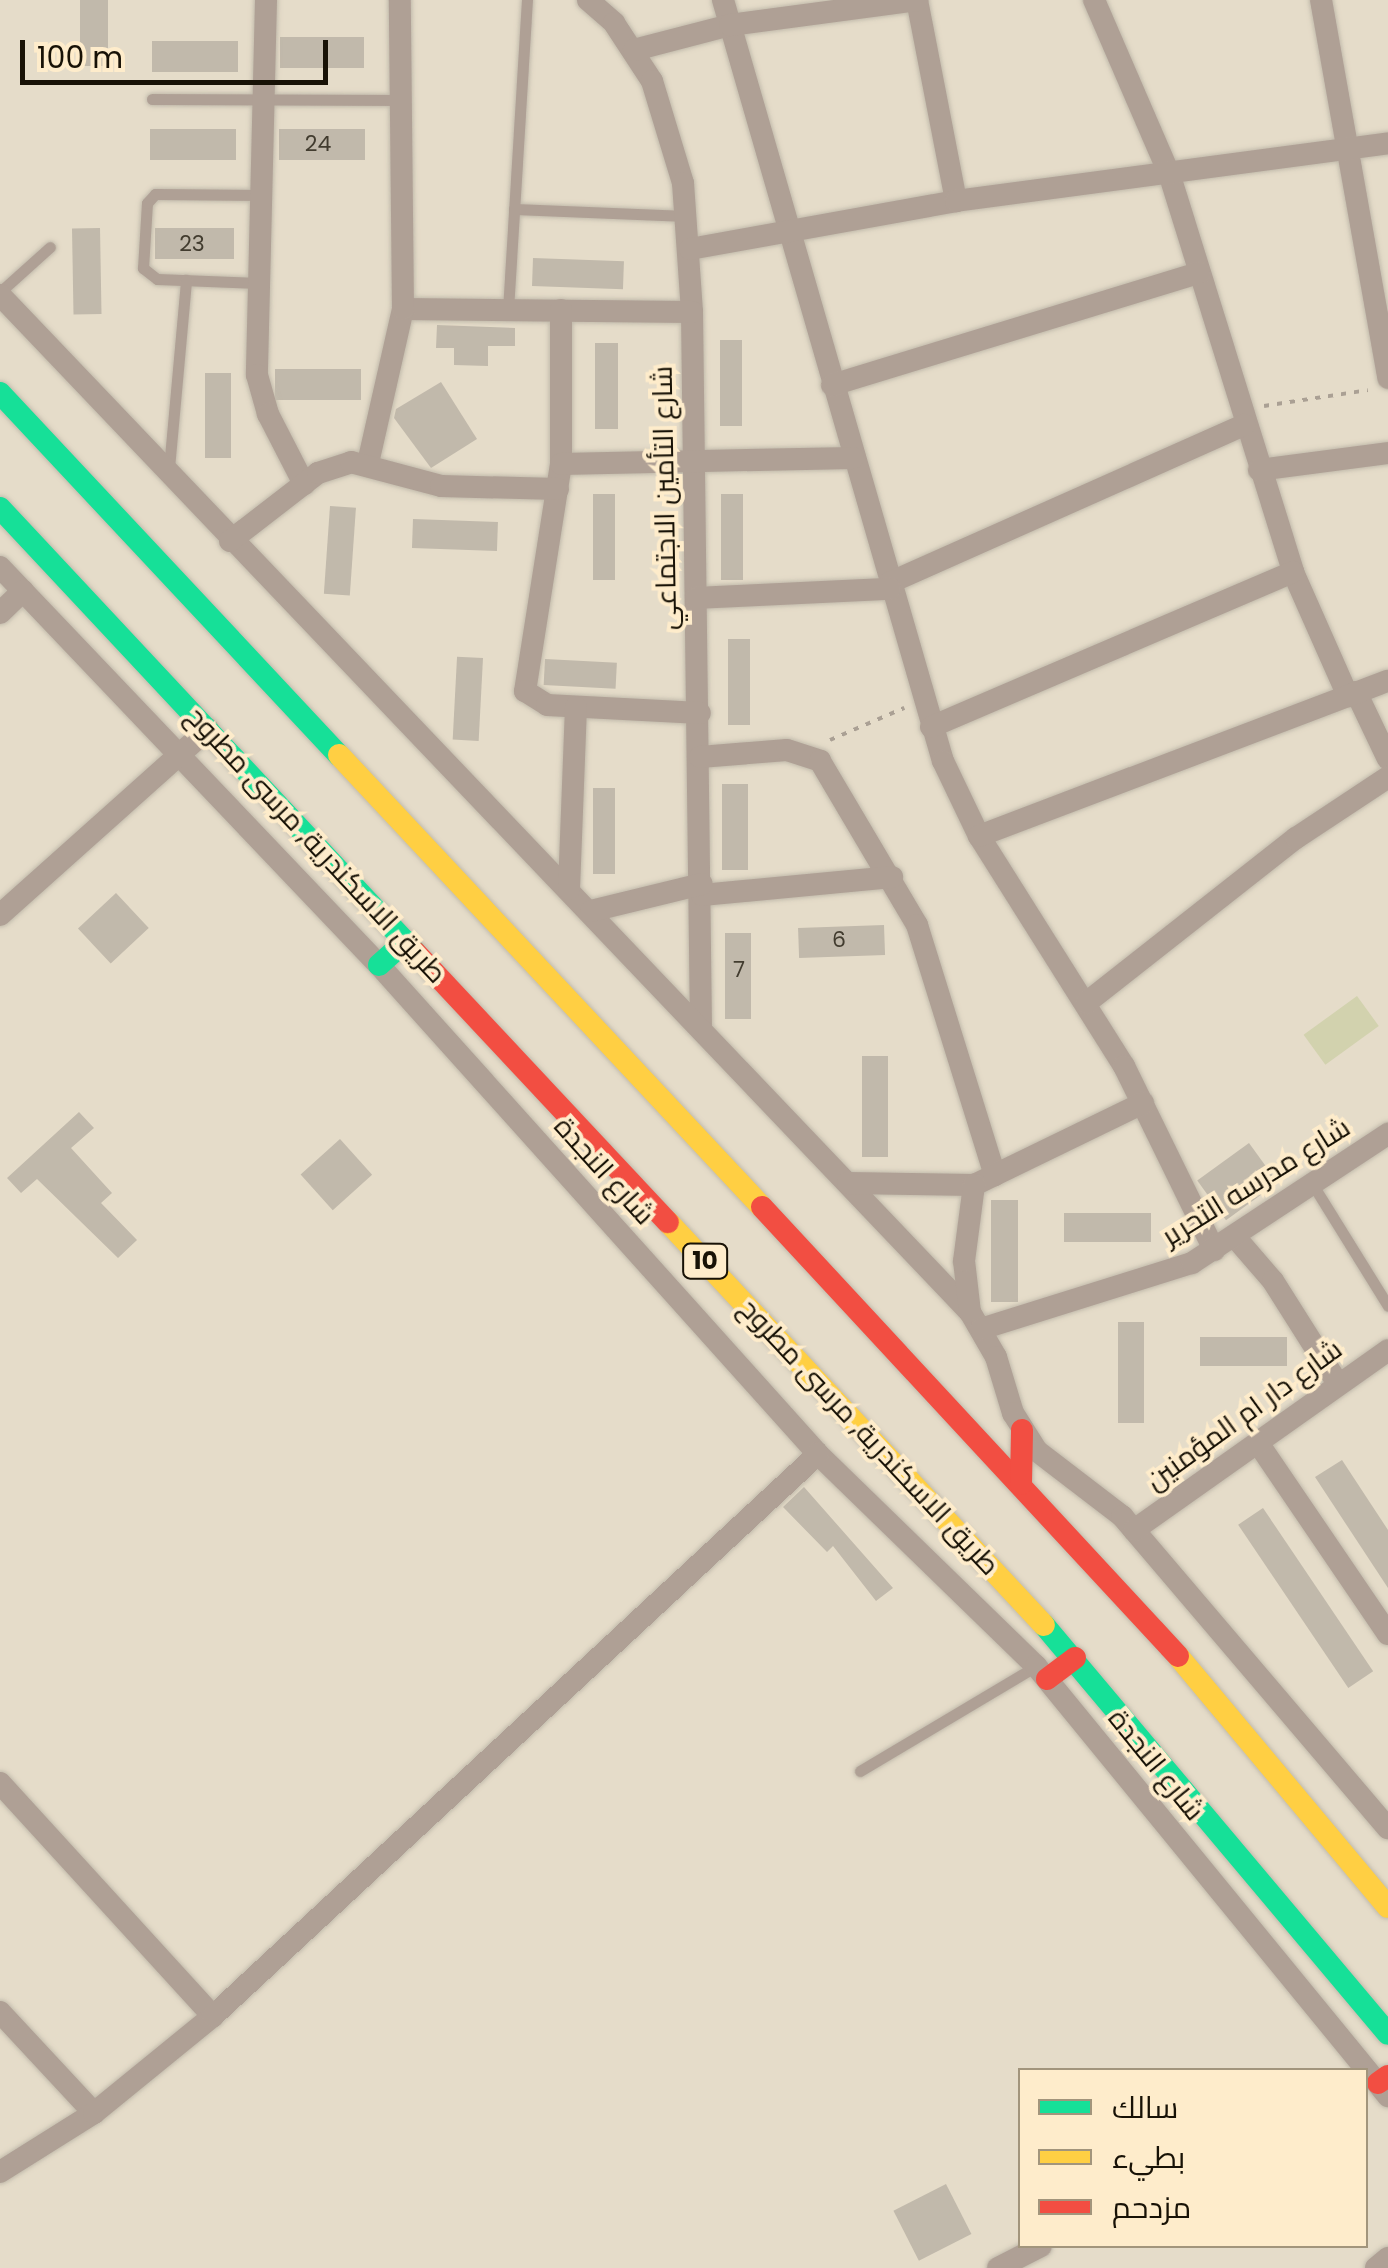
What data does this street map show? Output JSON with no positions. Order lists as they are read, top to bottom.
{
  "streets": {
    "main road": ["طريق الاسكندرية, مرسى مطروح", "10"],
    "street": [
      "شارع التأمين الاجتماعي",
      "شارع النجدة",
      "شارع مدرسه التحرير",
      "شارع دار ام المؤمنين"
    ]
  },
  "house_numbers": [
    "24",
    "23",
    "6",
    "7"
  ],
  "legend": ["سالك", "بطيء", "مزدحم"],
  "scale_bar": "100 m"
}
